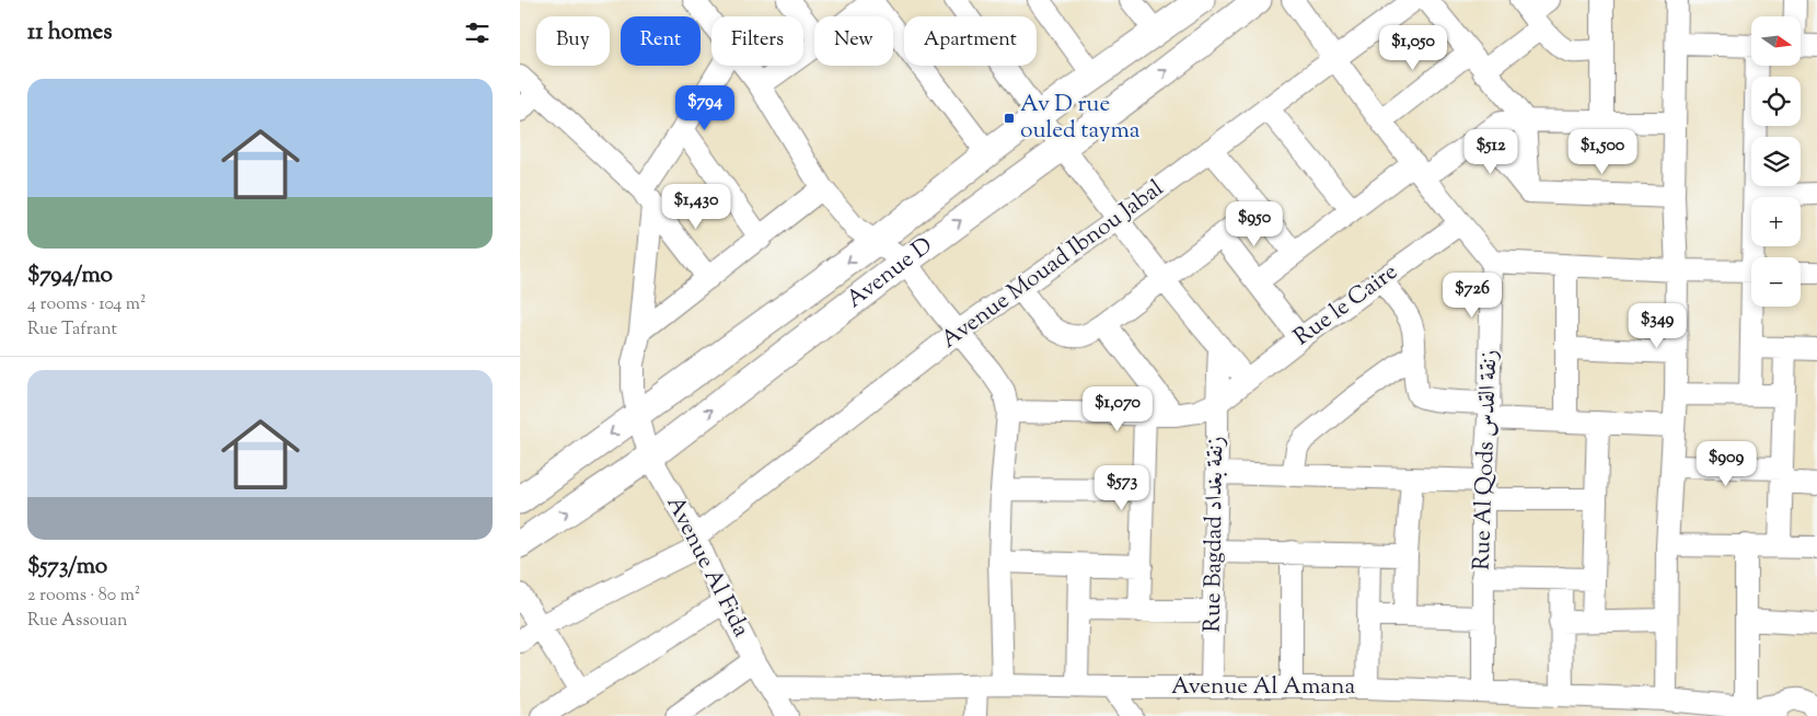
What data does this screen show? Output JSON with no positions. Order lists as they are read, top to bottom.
{
  "streets": {
    "main road": ["Avenue D"],
    "street": [
      "Avenue Mouad Ibnou Jabal",
      "Rue le Caire",
      "Rue Al Qods زنقة القدس",
      "Rue Bagdad زنقة بغداد",
      "Avenue Al Fida",
      "Avenue Al Amana"
    ]
  },
  "crossings": [
    ["Avenue Mouad Ibnou Jabal", "Avenue Al Fida"],
    ["Avenue D", "Avenue Al Fida"],
    ["Rue le Caire", "Rue Bagdad زنقة بغداد"],
    ["Rue Al Qods زنقة القدس", "Avenue Al Amana"],
    ["Rue Bagdad زنقة بغداد", "Avenue Al Amana"],
    ["Avenue Al Fida", "Avenue Al Amana"]
  ],
  "places": {
    "transit": ["Av D rue ouled tayma"]
  },
  "north": "right",
  "page": {
    "heading": "11 homes",
    "map_buttons": ["+", "−"],
    "chip": [
      "Buy",
      "Rent",
      "Filters",
      "New",
      "Apartment"
    ],
    "price": [
      "$1,050",
      "$794",
      "$512",
      "$1,500",
      "$1,430",
      "$950",
      "$726",
      "$349",
      "$1,070",
      "$909",
      "$573"
    ],
    "list": [
      {
        "name": "$794/mo",
        "note": "4 rooms · 104 m² · Rue Tafrant"
      },
      {
        "name": "$573/mo",
        "note": "2 rooms · 80 m² · Rue Assouan"
      }
    ]
  }
}
